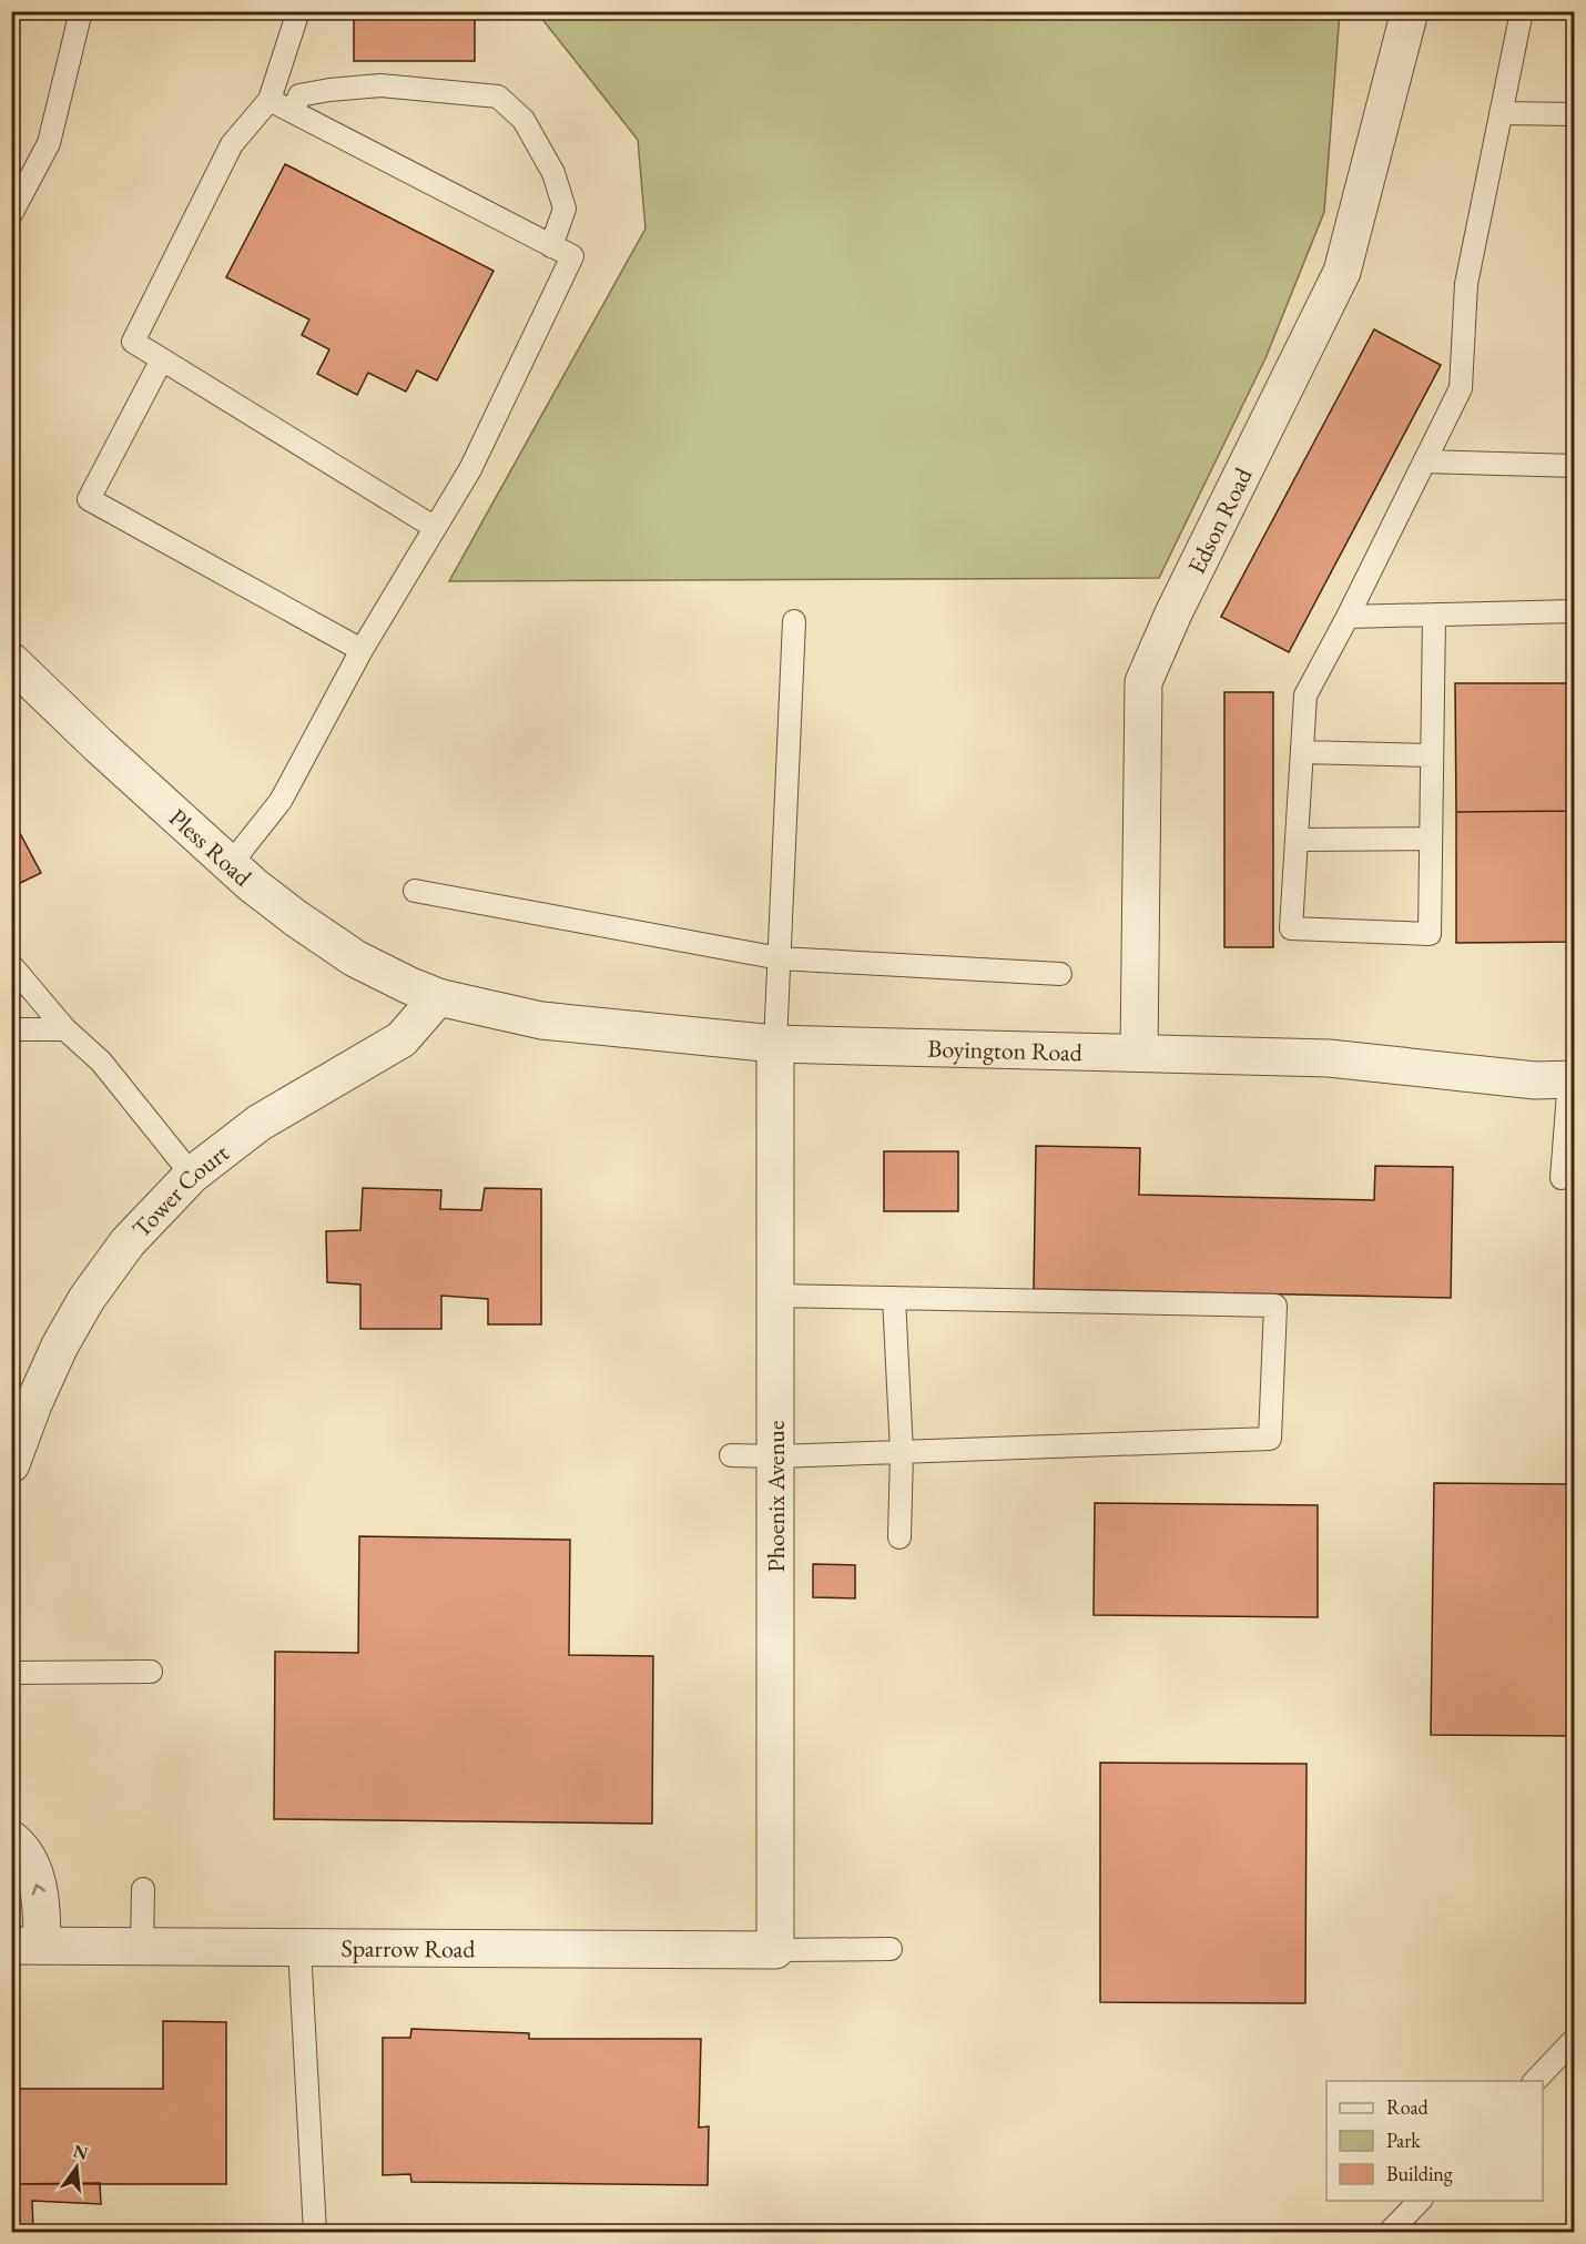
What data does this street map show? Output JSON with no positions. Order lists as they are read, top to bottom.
{
  "streets": {
    "street": [
      "Edson Road",
      "Pless Road",
      "Boyington Road",
      "Tower Court",
      "Phoenix Avenue",
      "Sparrow Road"
    ]
  },
  "crossings": [
    ["Edson Road", "Boyington Road"],
    ["Pless Road", "Boyington Road"],
    ["Pless Road", "Tower Court"],
    ["Boyington Road", "Tower Court"],
    ["Boyington Road", "Phoenix Avenue"],
    ["Phoenix Avenue", "Sparrow Road"]
  ],
  "legend": ["Road", "Park", "Building"],
  "north": "top"
}
